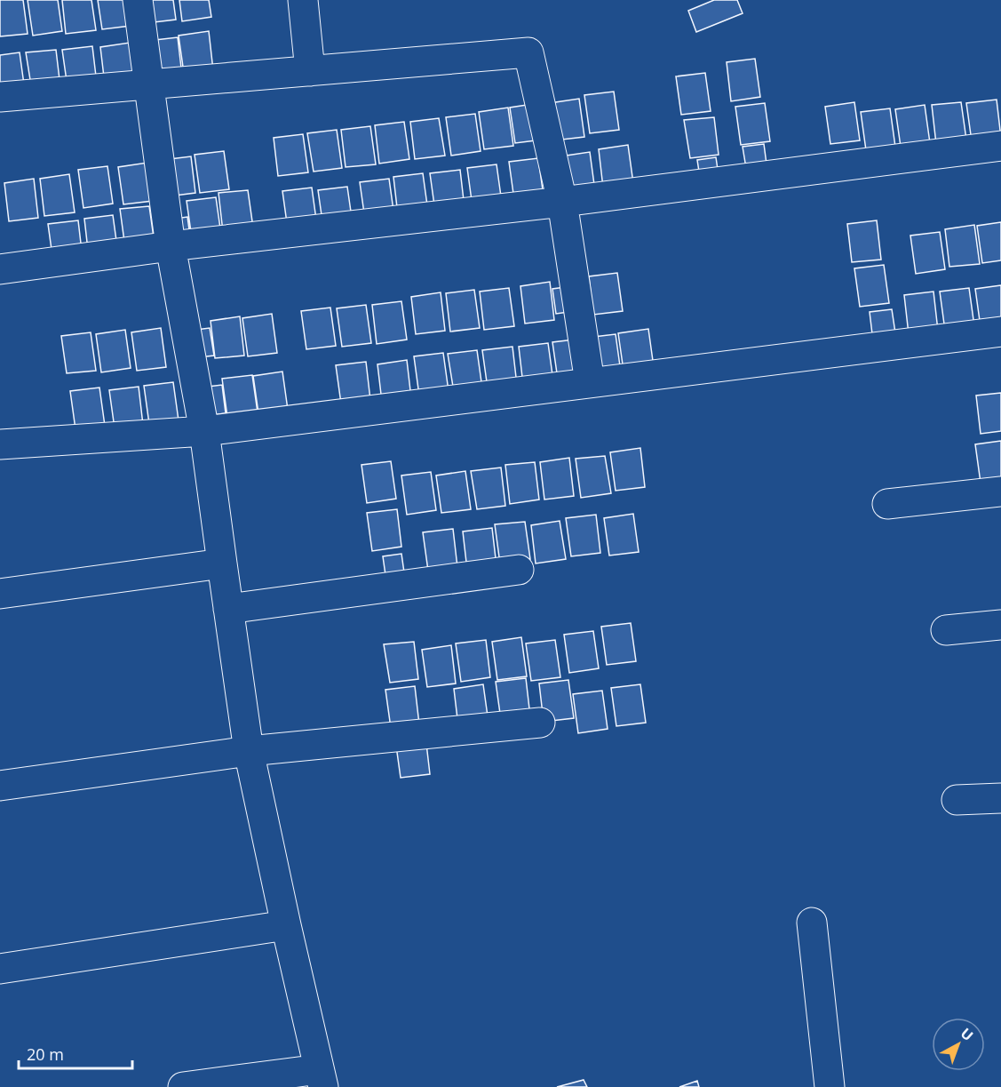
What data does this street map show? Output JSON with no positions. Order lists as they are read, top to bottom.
{
  "scale_bar": "20 m",
  "north": "top right"
}
